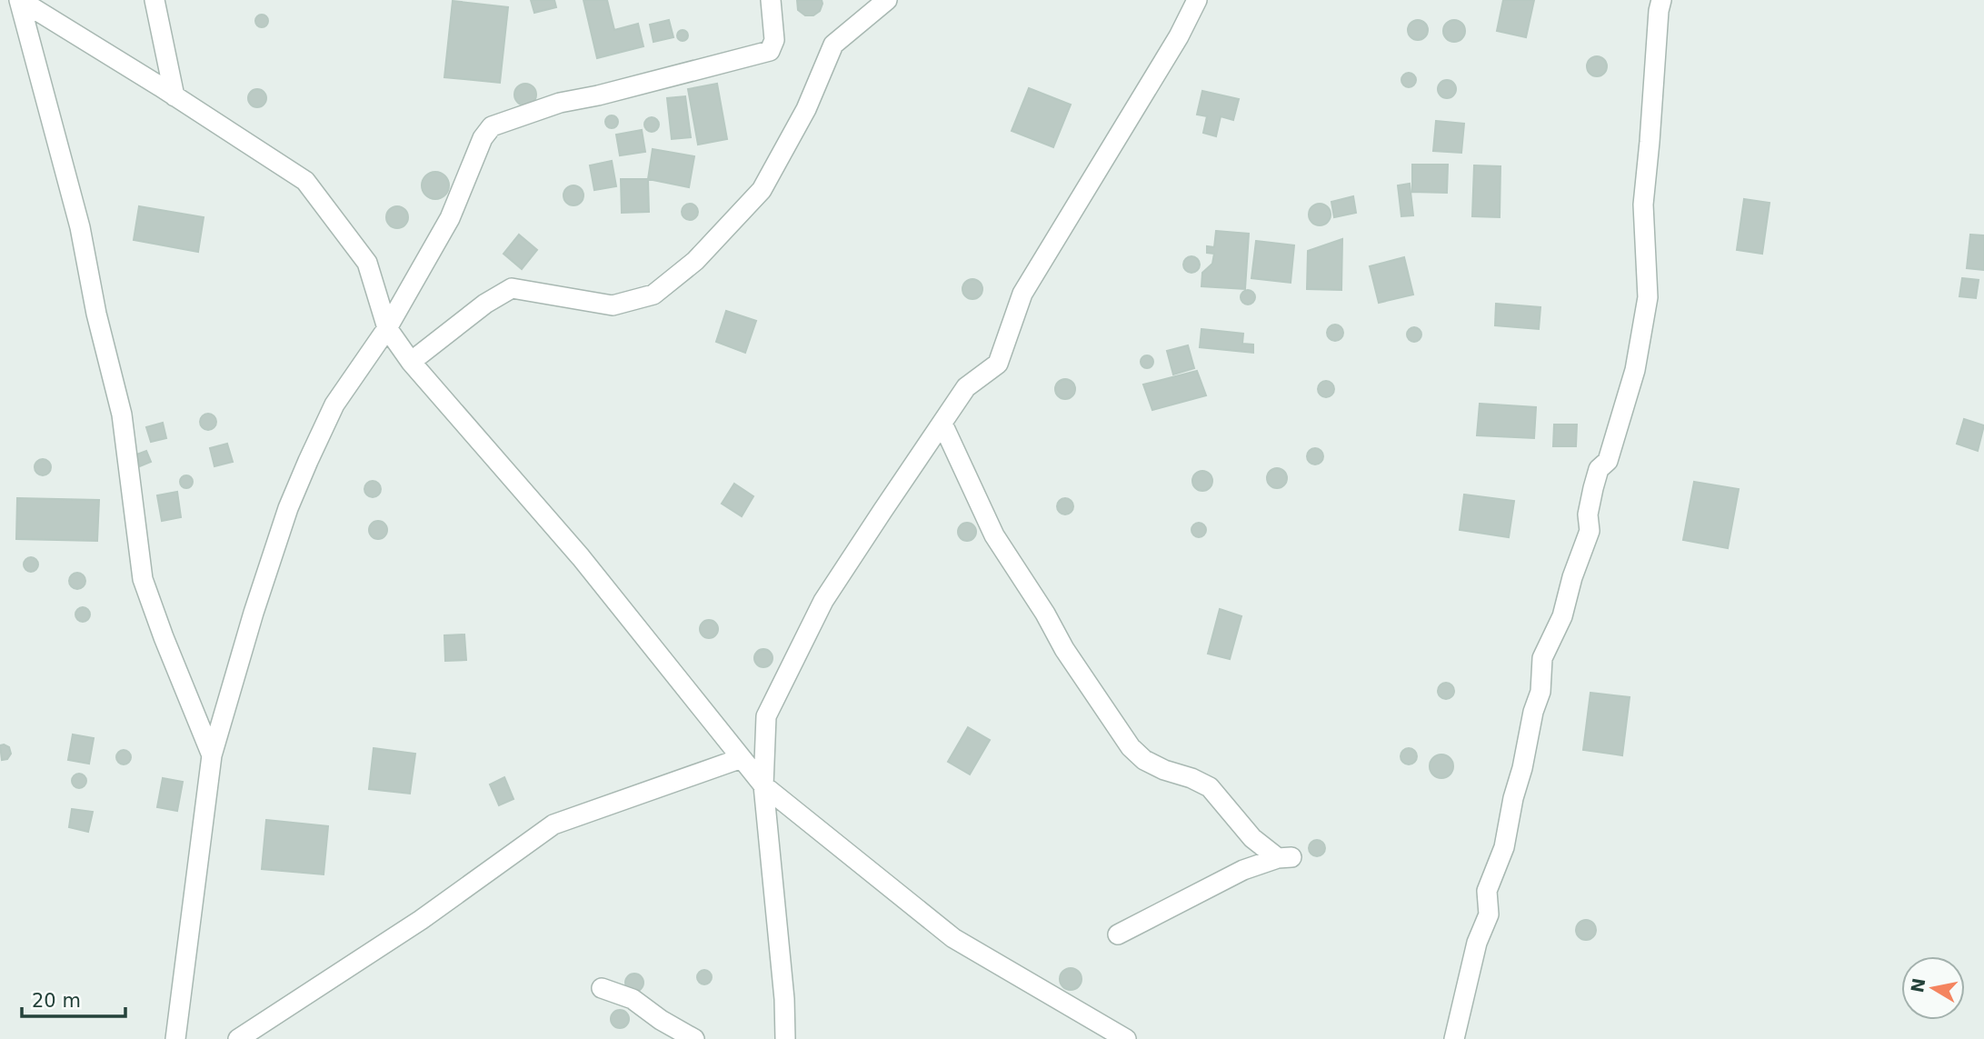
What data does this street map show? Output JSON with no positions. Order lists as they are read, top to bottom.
{
  "scale_bar": "20 m",
  "north": "left"
}
